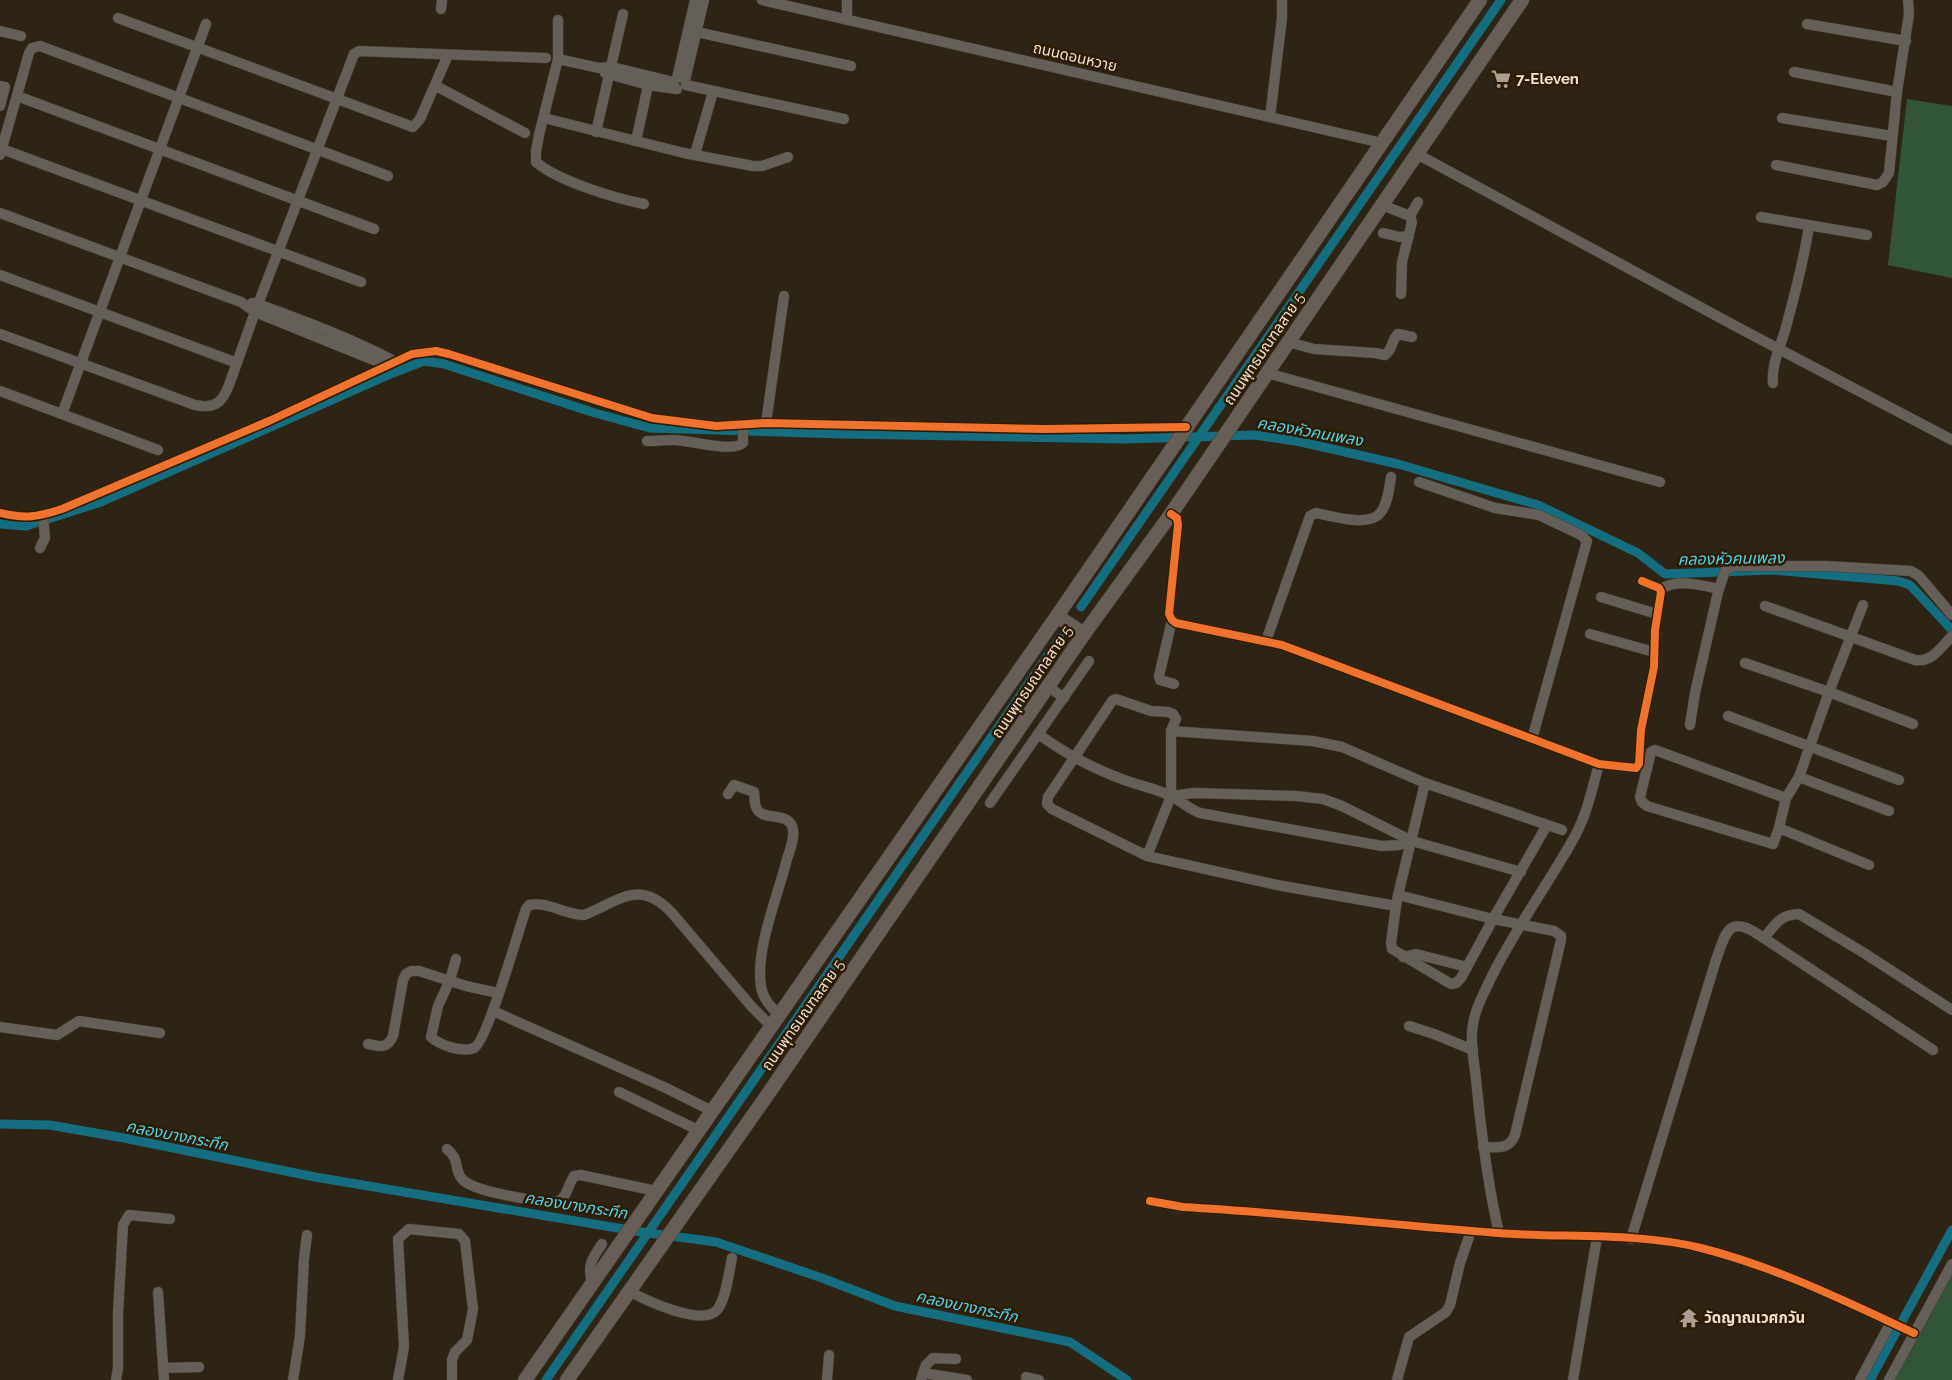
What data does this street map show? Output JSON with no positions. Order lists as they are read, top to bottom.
{
  "streets": {
    "main road": ["ถนนพุทธมณฑลสาย 5"],
    "street": ["ถนนดอนหวาย"]
  },
  "crossings": [
    ["ถนนดอนหวาย", "ถนนพุทธมณฑลสาย 5"]
  ],
  "water": ["คลองหัวคนเพลง", "คลองบางกระทึก"],
  "places": {
    "supermarket": ["7-Eleven"],
    "temple": ["วัดญาณเวศกวัน"]
  }
}
